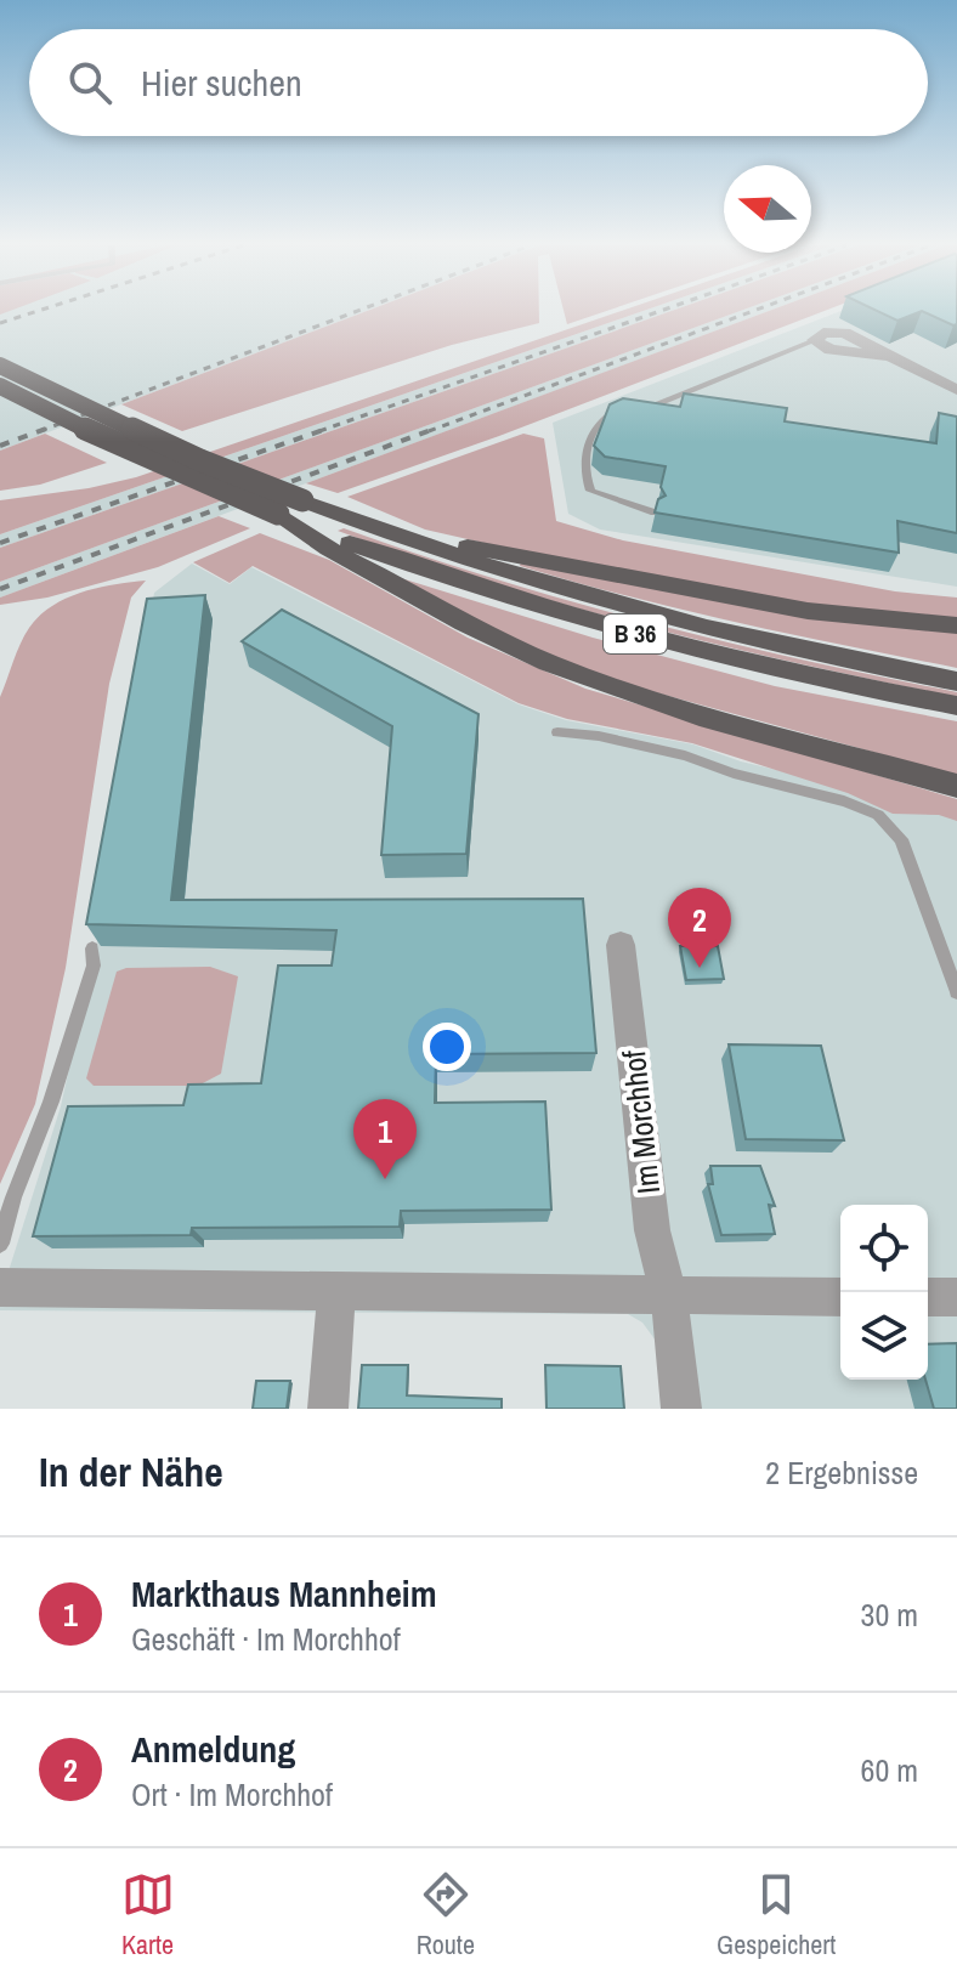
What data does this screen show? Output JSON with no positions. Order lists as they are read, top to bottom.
{
  "streets": {
    "highway": ["B 36"],
    "street": ["Im Morchhof"]
  },
  "north": "left",
  "page": {
    "search": "Hier suchen",
    "pins": ["2", "1"],
    "heading": ["In der Nähe", "2 Ergebnisse"],
    "list": [
      {
        "mark": "1",
        "name": "Markthaus Mannheim",
        "note": "Geschäft · Im Morchhof",
        "value": "30 m"
      },
      {
        "mark": "2",
        "name": "Anmeldung",
        "note": "Ort · Im Morchhof",
        "value": "60 m"
      }
    ],
    "nav": ["Karte", "Route", "Gespeichert"]
  }
}
